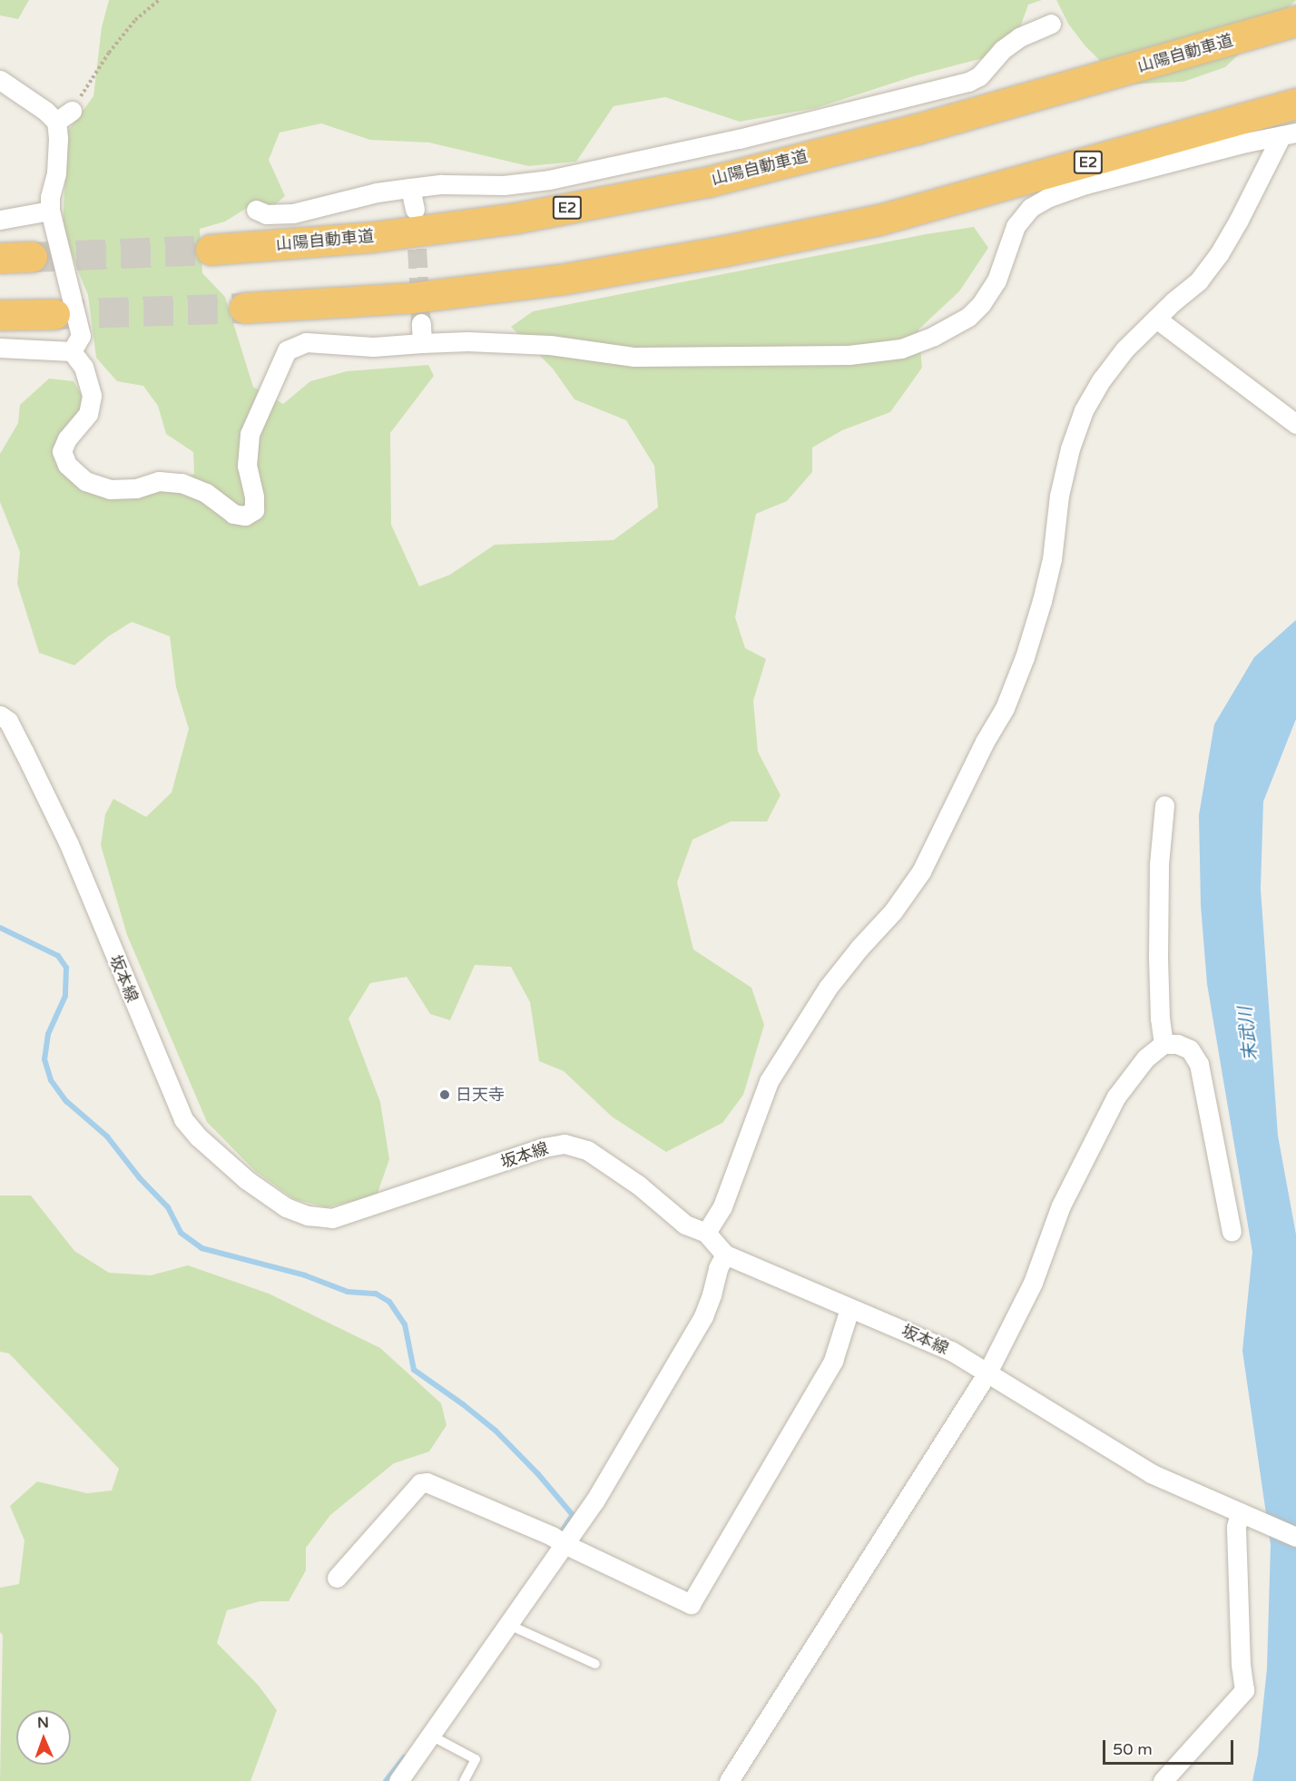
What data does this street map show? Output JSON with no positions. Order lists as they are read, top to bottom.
{
  "streets": {
    "highway": ["山陽自動車道", "E2"],
    "street": ["坂本線"]
  },
  "water": ["末武川"],
  "places": ["日天寺"],
  "scale_bar": "50 m",
  "north": "top"
}
